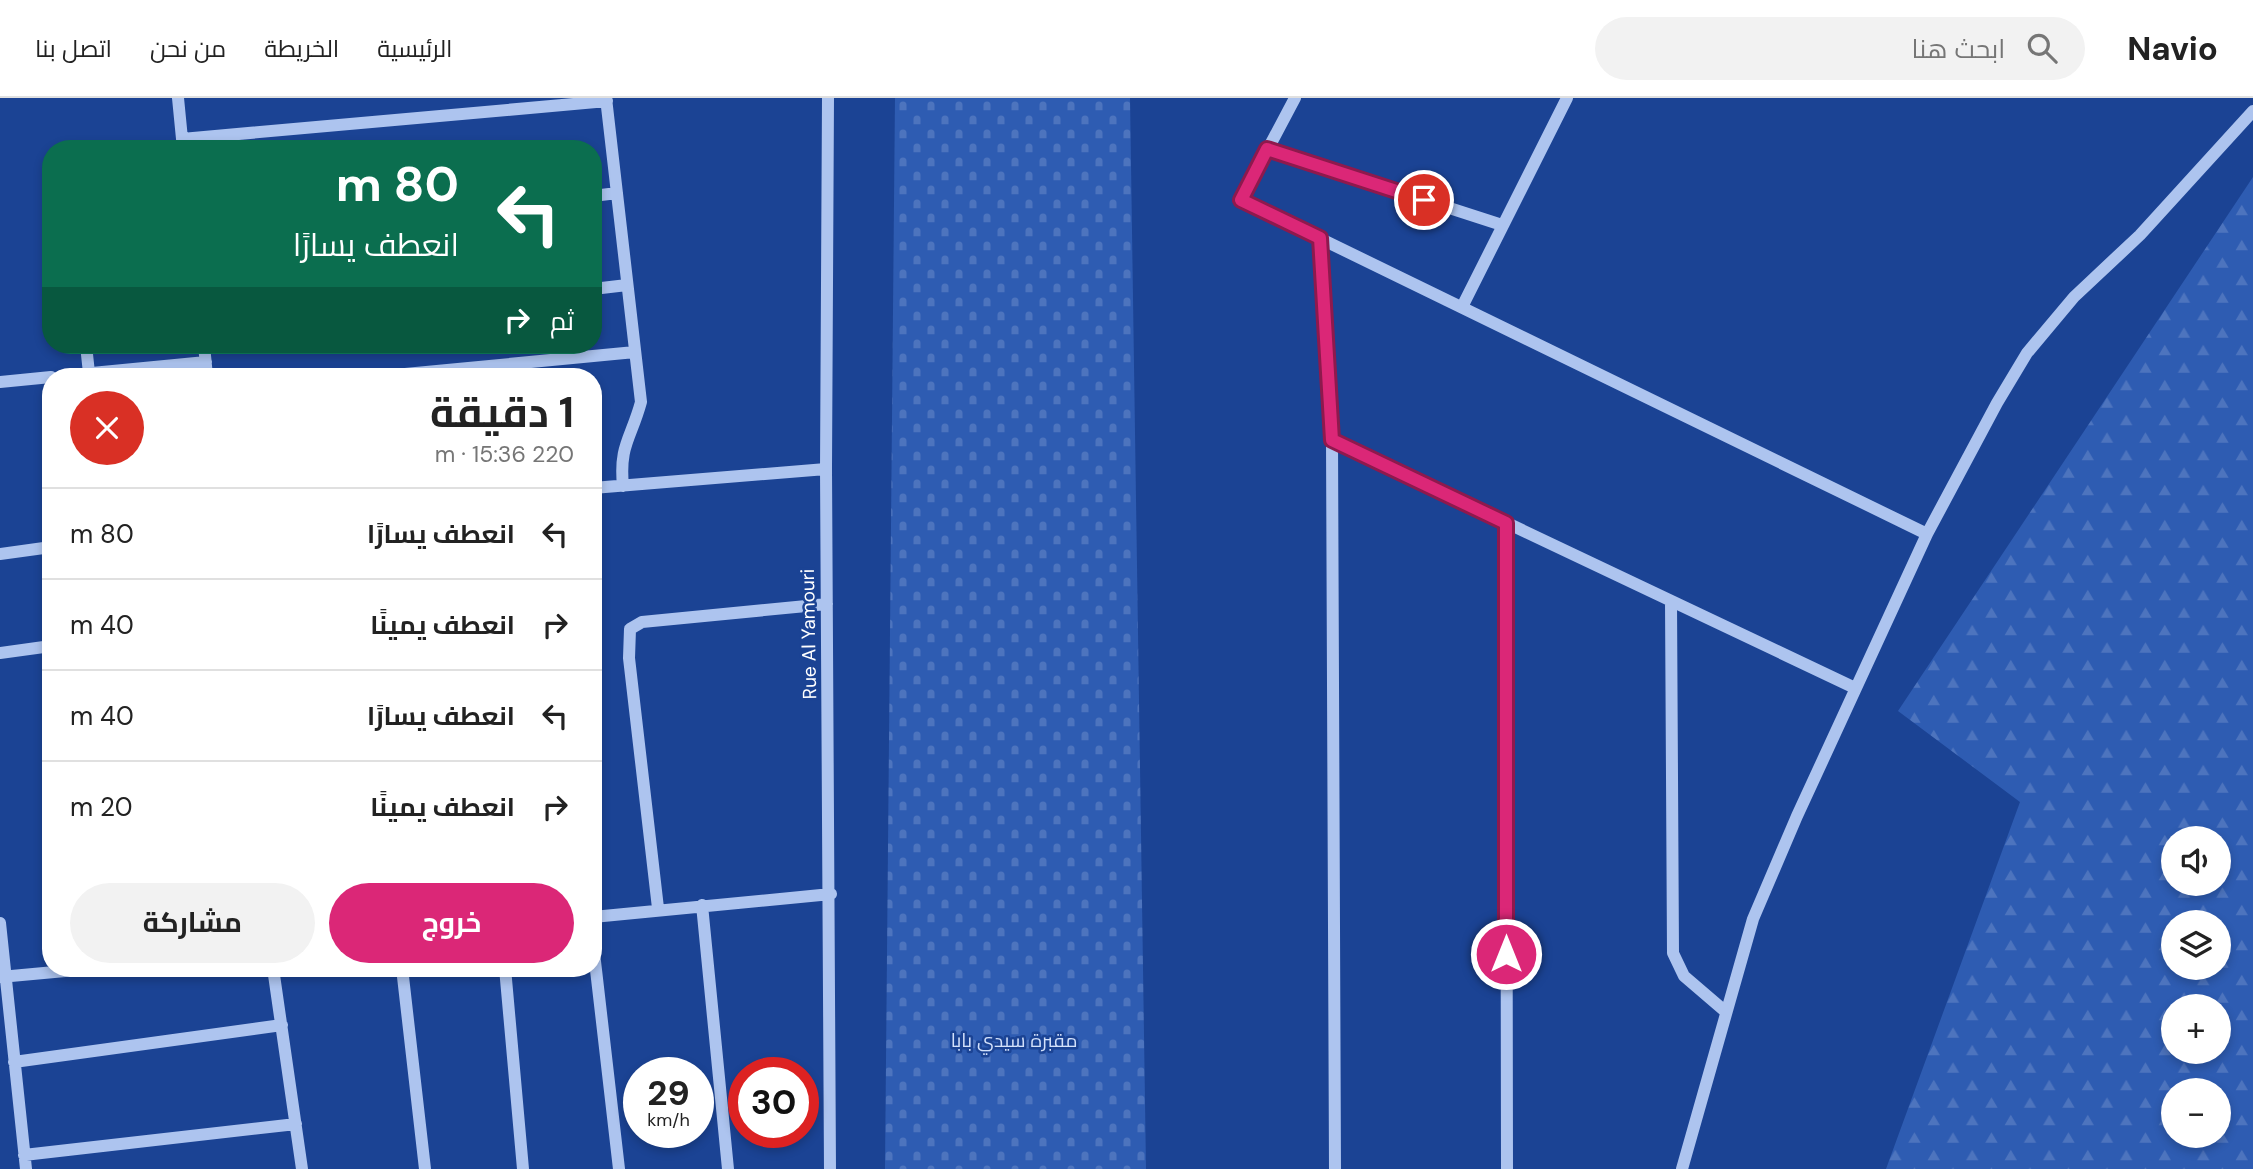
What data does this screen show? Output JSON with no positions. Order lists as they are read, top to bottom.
{
  "streets": {
    "street": ["Rue Al Yamouri"]
  },
  "parks": ["مقبرة سيدي بابا"],
  "page": {
    "header": "Navio",
    "search": "ابحث هنا",
    "nav": [
      "الرئيسية",
      "الخريطة",
      "من نحن",
      "اتصل بنا"
    ],
    "turn": ["80 m", "انعطف يسارًا"],
    "then": "ثم",
    "heading": ["1 دقيقة", "220 m · 15:36"],
    "list": [
      {
        "name": "انعطف يسارًا",
        "value": "80 m"
      },
      {
        "name": "انعطف يمينًا",
        "value": "40 m"
      },
      {
        "name": "انعطف يسارًا",
        "value": "40 m"
      },
      {
        "name": "انعطف يمينًا",
        "value": "20 m"
      }
    ],
    "map_buttons": ["+", "−"],
    "buttons": ["خروج", "مشاركة"],
    "speed": "29 km/h",
    "limit": "30"
  }
}
